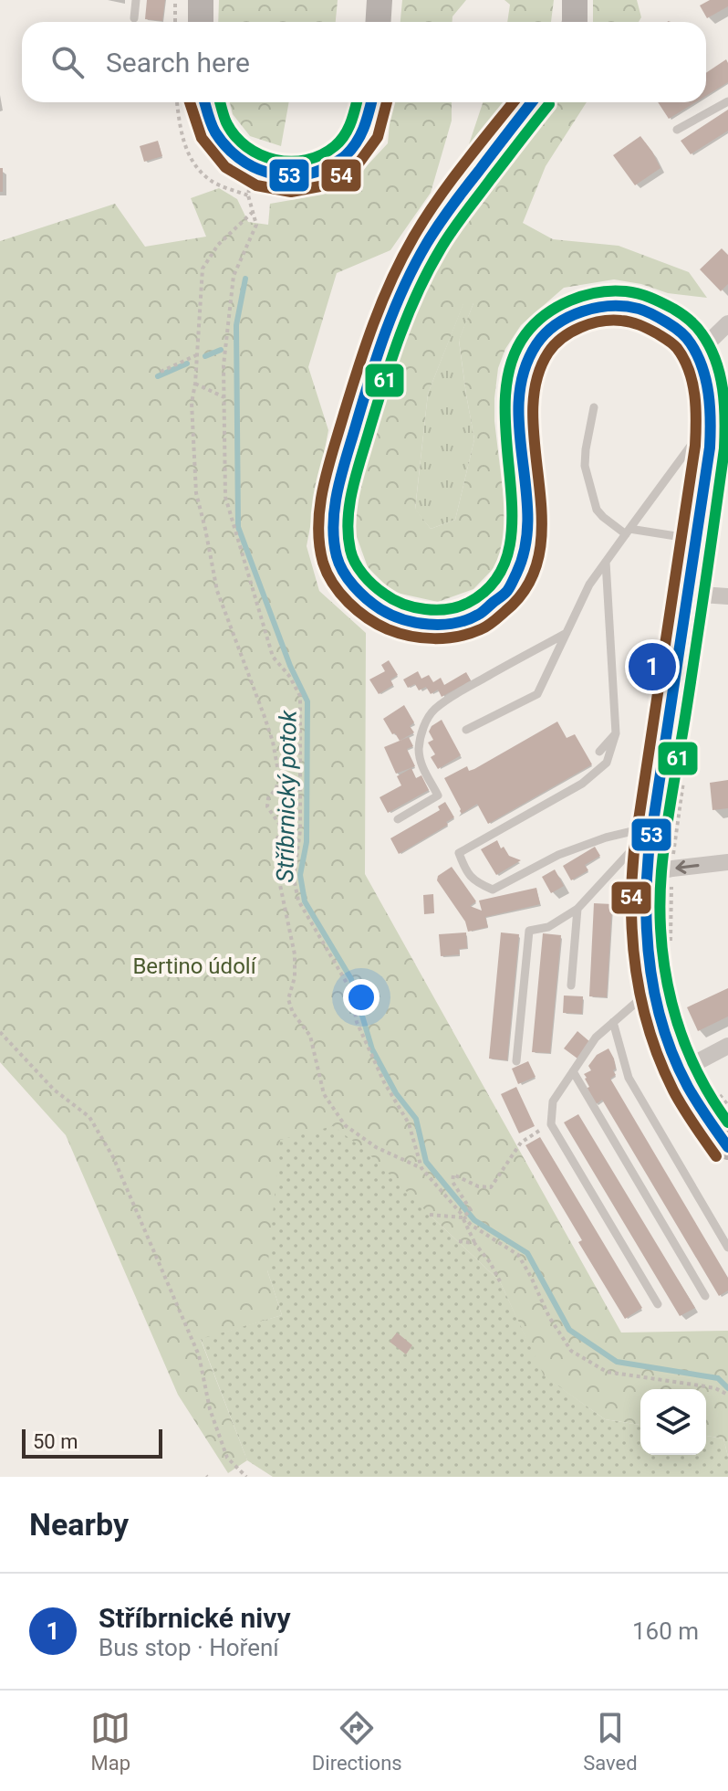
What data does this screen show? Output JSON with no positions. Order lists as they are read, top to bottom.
{
  "water": ["Stříbrnický potok"],
  "parks": ["Bertino údolí"],
  "lines": ["transit line 53", "transit line 54", "transit line 61"],
  "scale_bar": "50 m",
  "page": {
    "search": "Search here",
    "pins": "1",
    "scale": "50 m",
    "heading": "Nearby",
    "list": [
      {
        "mark": "1",
        "name": "Stříbrnické nivy",
        "note": "Bus stop · Hoření",
        "value": "160 m"
      }
    ],
    "nav": ["Map", "Directions", "Saved"]
  }
}
